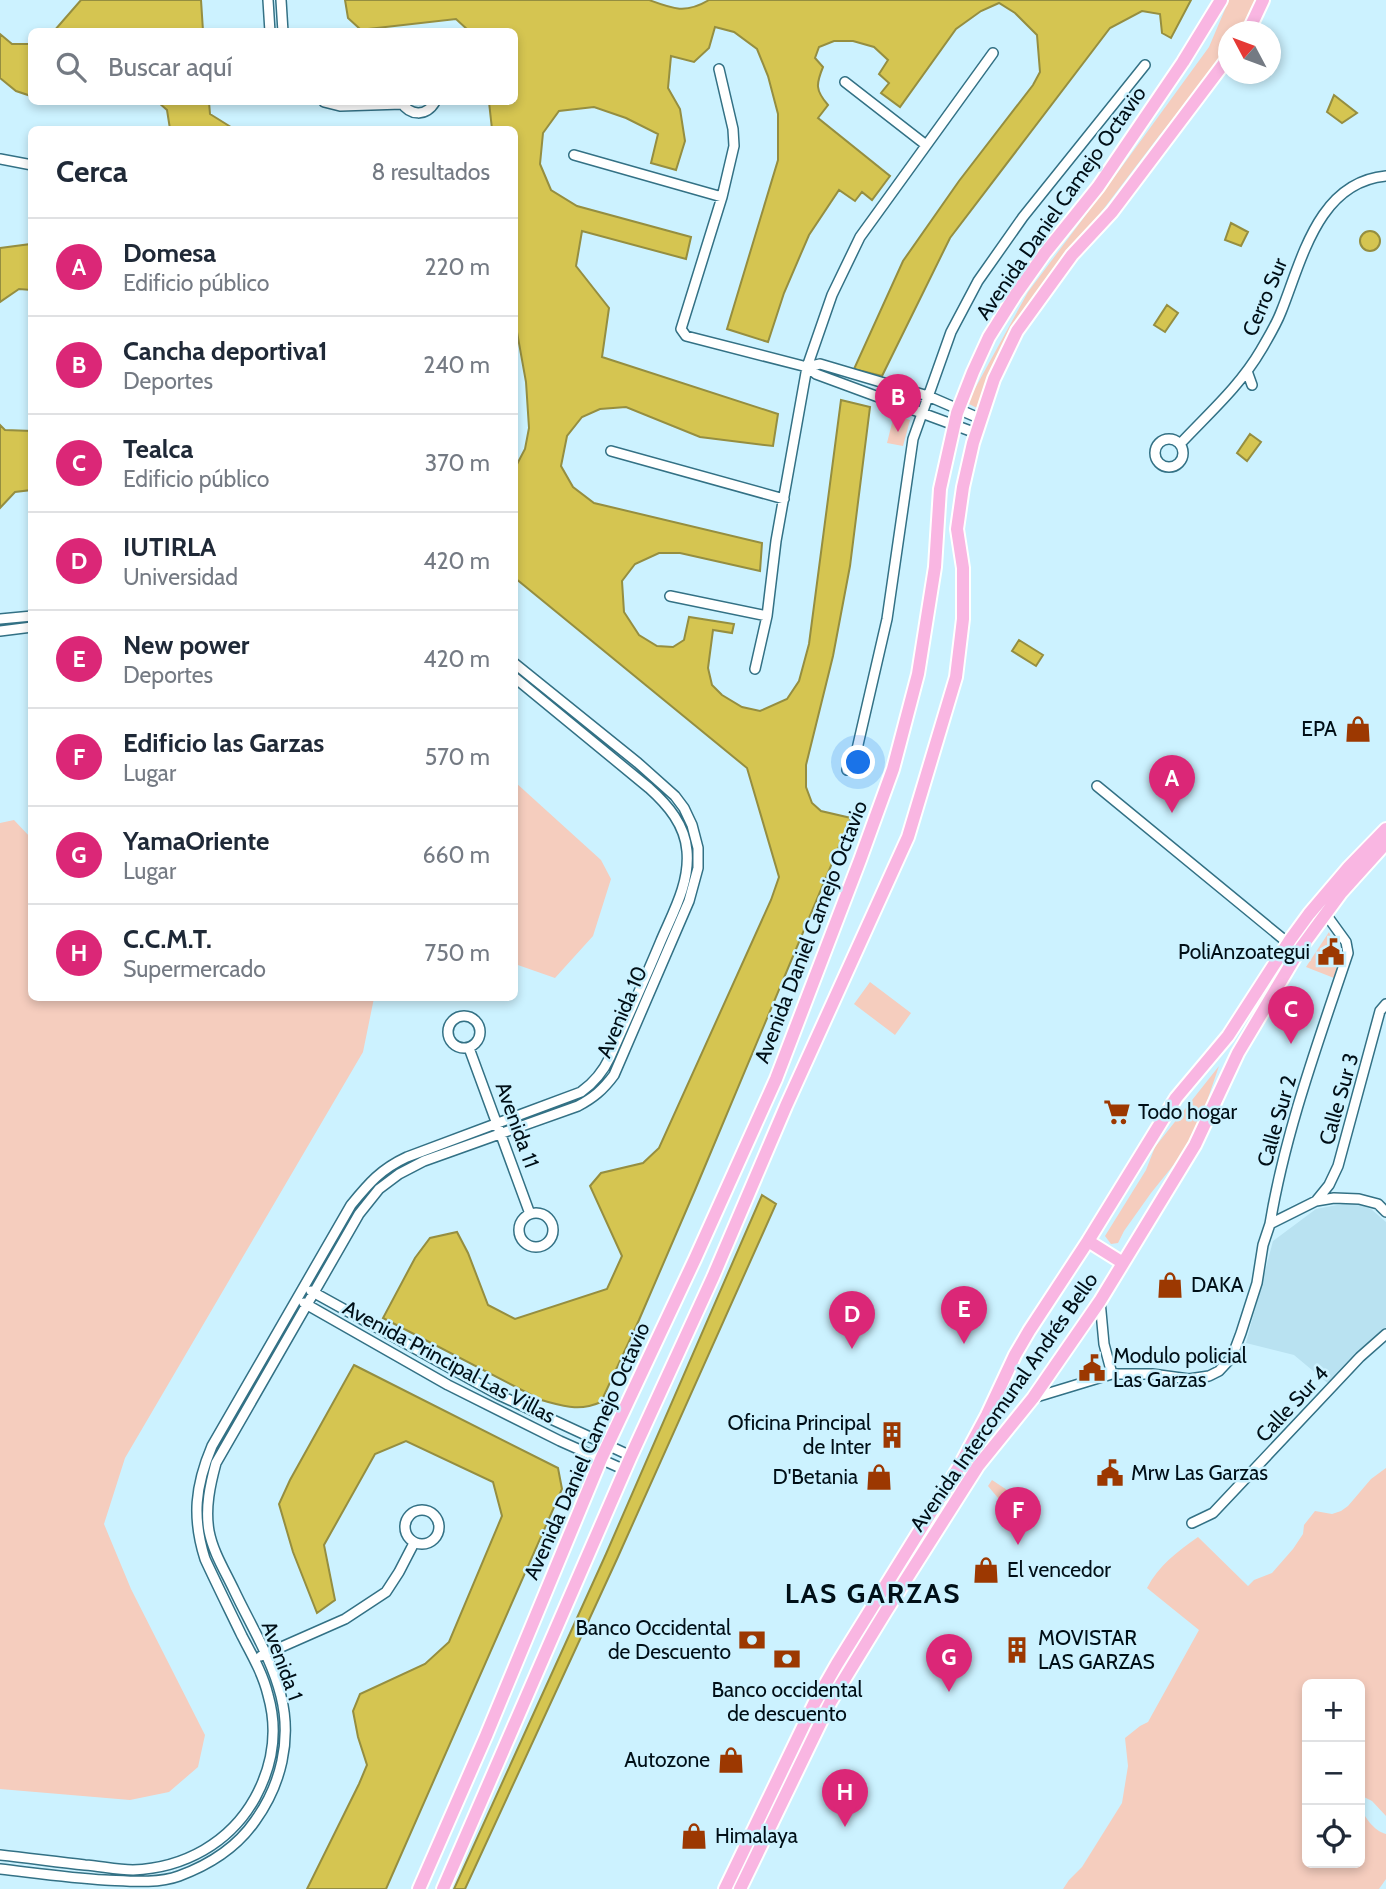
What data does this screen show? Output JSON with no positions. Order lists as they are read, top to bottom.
{
  "streets": {
    "main road": ["Avenida Daniel Camejo Octavio", "Avenida Intercomunal Andrés Bello"],
    "street": [
      "Cerro Sur",
      "Avenida 10",
      "Calle Sur 3",
      "Calle Sur 2",
      "Avenida 11",
      "Avenida Principal Las Villas",
      "Calle Sur 4",
      "Avenida 1"
    ]
  },
  "crossings": [
    ["Avenida Daniel Camejo Octavio", "Avenida Principal Las Villas"],
    ["Avenida 10", "Avenida 11"],
    ["Avenida 10", "Avenida Principal Las Villas"],
    ["Avenida 10", "Avenida 1"],
    ["Calle Sur 2", "Avenida Intercomunal Andrés Bello"],
    ["Avenida Principal Las Villas", "Avenida 1"]
  ],
  "districts": ["LAS GARZAS"],
  "places": {
    "shop": [
      "EPA",
      "DAKA",
      "D'Betania",
      "El vencedor",
      "Autozone",
      "Himalaya"
    ],
    "public building": ["PoliAnzoategui", "Modulo policial Las Garzas", "Mrw Las Garzas"],
    "supermarket": ["Todo hogar"],
    "building": ["Oficina Principal de Inter", "MOVISTAR LAS GARZAS"],
    "bank": ["Banco Occidental de Descuento", "Banco occidental de descuento"]
  },
  "north": "top left",
  "page": {
    "search": "Buscar aquí",
    "heading": ["Cerca", "8 resultados"],
    "list": [
      {
        "mark": "A",
        "name": "Domesa",
        "note": "Edificio público",
        "value": "220 m"
      },
      {
        "mark": "B",
        "name": "Cancha deportiva1",
        "note": "Deportes",
        "value": "240 m"
      },
      {
        "mark": "C",
        "name": "Tealca",
        "note": "Edificio público",
        "value": "370 m"
      },
      {
        "mark": "D",
        "name": "IUTIRLA",
        "note": "Universidad",
        "value": "420 m"
      },
      {
        "mark": "E",
        "name": "New power",
        "note": "Deportes",
        "value": "420 m"
      },
      {
        "mark": "F",
        "name": "Edificio las Garzas",
        "note": "Lugar",
        "value": "570 m"
      },
      {
        "mark": "G",
        "name": "YamaOriente",
        "note": "Lugar",
        "value": "660 m"
      },
      {
        "mark": "H",
        "name": "C.C.M.T.",
        "note": "Supermercado",
        "value": "750 m"
      }
    ],
    "pins": [
      "B",
      "A",
      "C",
      "E",
      "D",
      "F",
      "G",
      "H"
    ],
    "map_buttons": ["+", "−"]
  }
}
